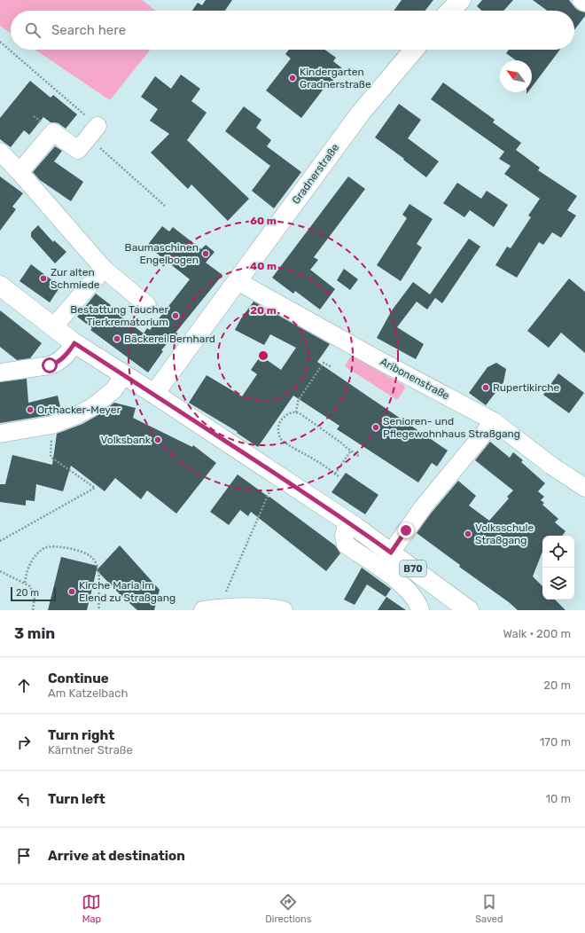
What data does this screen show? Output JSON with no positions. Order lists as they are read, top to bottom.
{
  "streets": {
    "main road": ["Gradnerstraße", "B70"],
    "street": ["Aribonenstraße"]
  },
  "crossings": [
    ["Gradnerstraße", "Aribonenstraße"],
    ["Gradnerstraße", "B70"]
  ],
  "places": [
    "Kindergarten Gradnerstraße",
    "Baumaschinen Engelbogen",
    "Zur alten Schmiede",
    "Bestattung Taucher Tierkrematorium",
    "Bäckerei Bernhard",
    "Rupertikirche",
    "Orthacker-Meyer",
    "Senioren- und Pflegewohnhaus Straßgang",
    "Volksbank",
    "Volksschule Straßgang",
    "Kirche Maria im Elend zu Straßgang"
  ],
  "scale_bar": "20 m",
  "north": "top left",
  "page": {
    "search": "Search here",
    "scale": "20 m",
    "heading": ["3 min", "Walk · 200 m"],
    "list": [
      ["Continue", "Am Katzelbach", "20 m"],
      ["Turn right", "Kärntner Straße", "170 m"],
      ["Turn left", "10 m"],
      "Arrive at destination"
    ],
    "nav": ["Map", "Directions", "Saved"]
  },
  "rings": ["60 m", "40 m", "20 m"]
}
